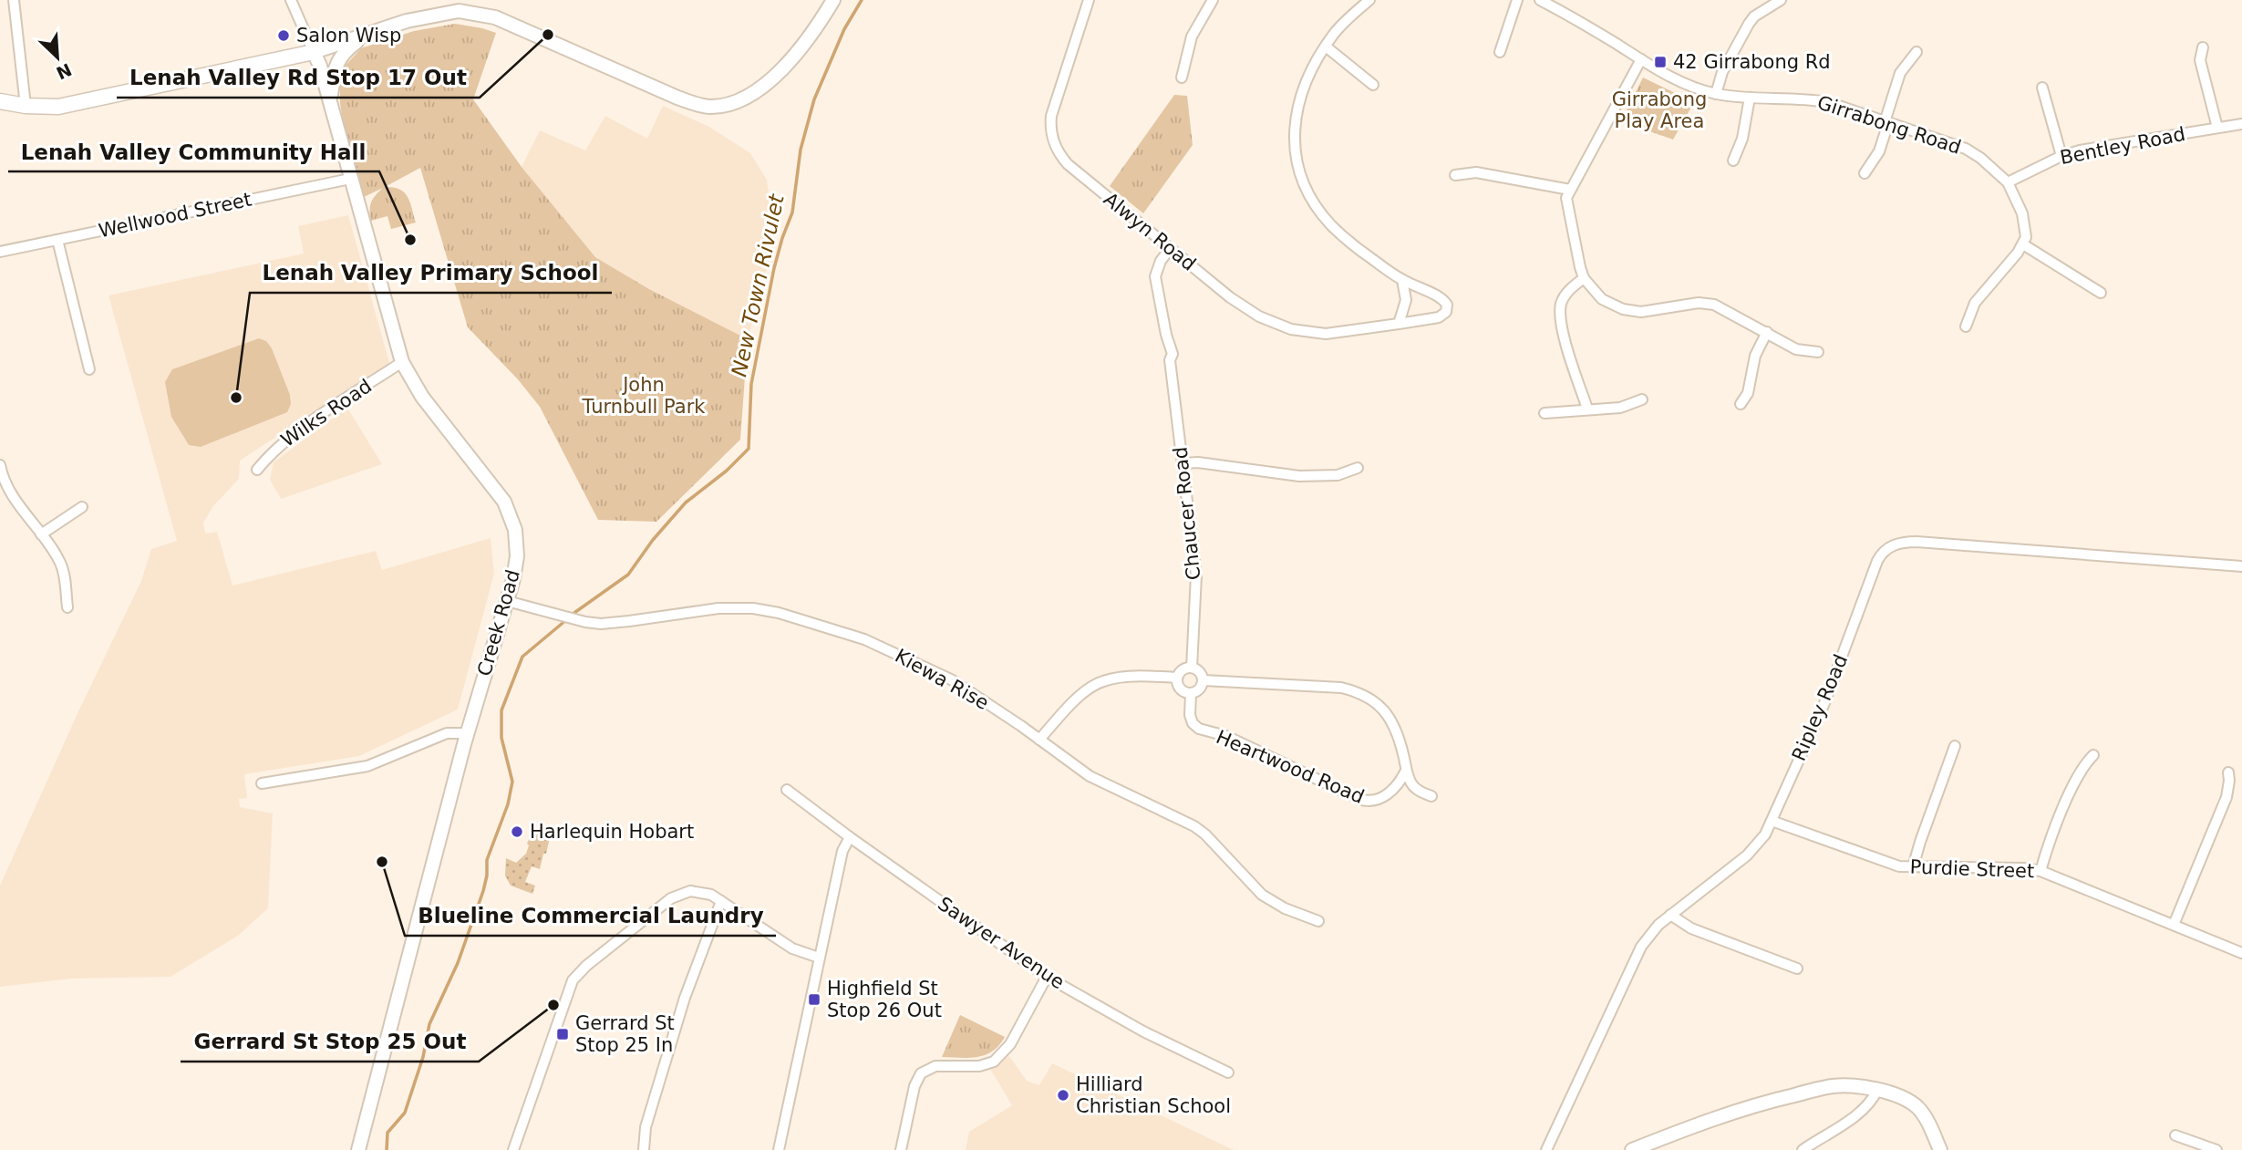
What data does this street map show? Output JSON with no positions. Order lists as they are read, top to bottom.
{
  "streets": {
    "street": [
      "Girrabong Road",
      "Bentley Road",
      "Wellwood Street",
      "Alwyn Road",
      "Wilks Road",
      "Chaucer Road",
      "Creek Road",
      "Kiewa Rise",
      "Ripley Road",
      "Heartwood Road",
      "Purdie Street",
      "Sawyer Avenue"
    ]
  },
  "crossings": [
    ["Girrabong Road", "Bentley Road"],
    ["Wellwood Street", "Creek Road"],
    ["Alwyn Road", "Chaucer Road"],
    ["Wilks Road", "Creek Road"],
    ["Chaucer Road", "Heartwood Road"],
    ["Creek Road", "Kiewa Rise"],
    ["Ripley Road", "Purdie Street"]
  ],
  "water": ["New Town Rivulet"],
  "parks": ["Girrabong Play Area", "John Turnbull Park"],
  "places": {
    "other": [
      "Lenah Valley Rd Stop 17 Out",
      "Salon Wisp",
      "Lenah Valley Community Hall",
      "Lenah Valley Primary School",
      "Harlequin Hobart",
      "Blueline Commercial Laundry",
      "Gerrard St Stop 25 Out",
      "Hilliard Christian School"
    ],
    "transit": ["42 Girrabong Rd", "Highfield St Stop 26 Out", "Gerrard St Stop 25 In"]
  },
  "north": "bottom right"
}
